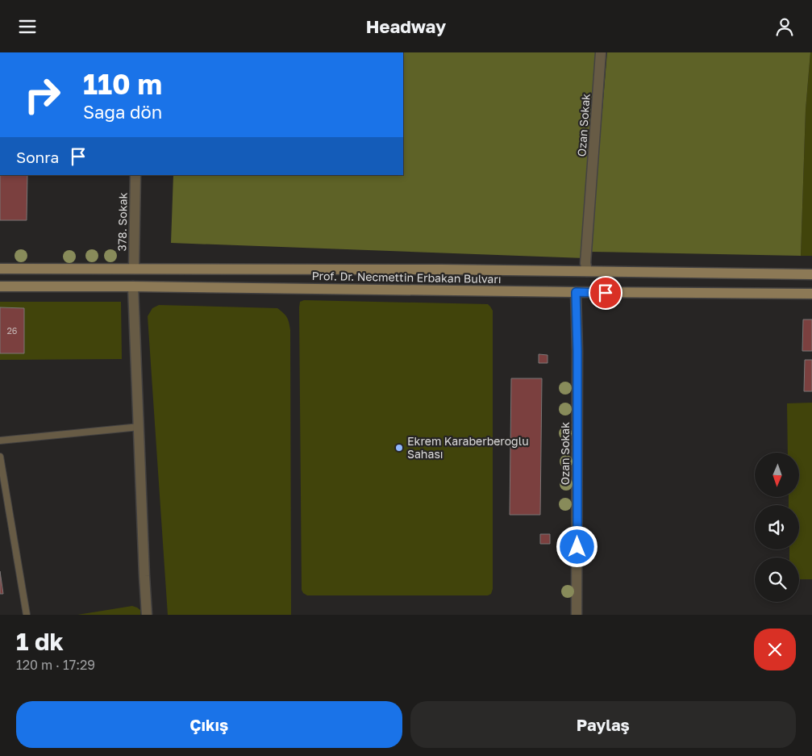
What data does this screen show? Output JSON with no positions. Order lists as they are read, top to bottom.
{
  "streets": {
    "main road": ["Prof. Dr. Necmettin Erbakan Bulvarı"],
    "street": ["Ozan Sokak", "378. Sokak"]
  },
  "crossings": [
    ["Ozan Sokak", "Prof. Dr. Necmettin Erbakan Bulvarı"],
    ["378. Sokak", "Prof. Dr. Necmettin Erbakan Bulvarı"]
  ],
  "places": ["Ekrem Karaberberoğlu Sahası"],
  "house_numbers": ["26"],
  "north": "bottom",
  "page": {
    "header": "Headway",
    "turn": ["110 m", "Sağa dön"],
    "then": "Sonra",
    "heading": ["1 dk", "120 m · 17:29"],
    "buttons": ["Çıkış", "Paylaş"]
  }
}
